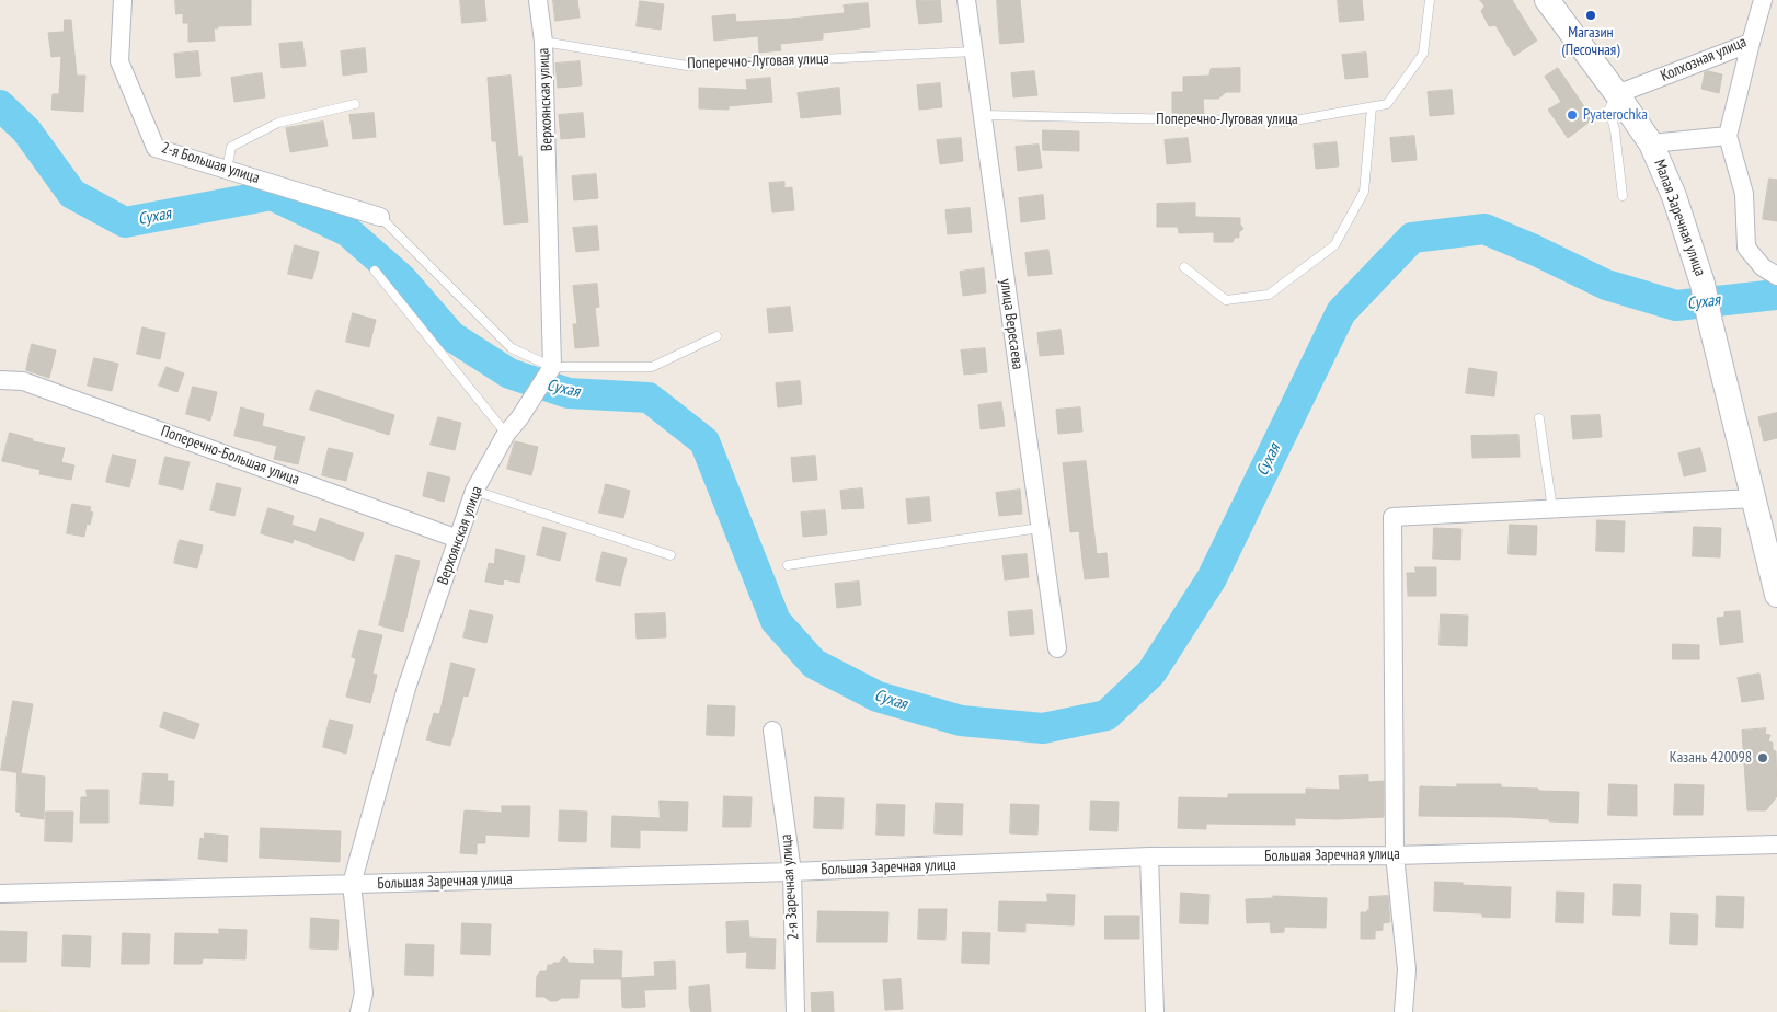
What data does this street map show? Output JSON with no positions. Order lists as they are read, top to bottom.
{
  "streets": {
    "main road": ["Малая Заречная улица"],
    "street": [
      "Колхозная улица",
      "Верхоянская улица",
      "2-я Большая улица",
      "улица Вересаева",
      "Поперечно-Большая улица",
      "Большая Заречная улица",
      "2-я Заречная улица"
    ],
    "lane": ["Поперечно-Луговая улица"]
  },
  "crossings": [
    ["Колхозная улица", "Малая Заречная улица"],
    ["Поперечно-Луговая улица", "Верхоянская улица"],
    ["Поперечно-Луговая улица", "улица Вересаева"],
    ["Верхоянская улица", "Поперечно-Большая улица"],
    ["Верхоянская улица", "Большая Заречная улица"],
    ["Большая Заречная улица", "2-я Заречная улица"]
  ],
  "water": ["Сухая"],
  "places": ["Магазин (Песочная)", "Pyaterochka", "Казань 420098"]
}
